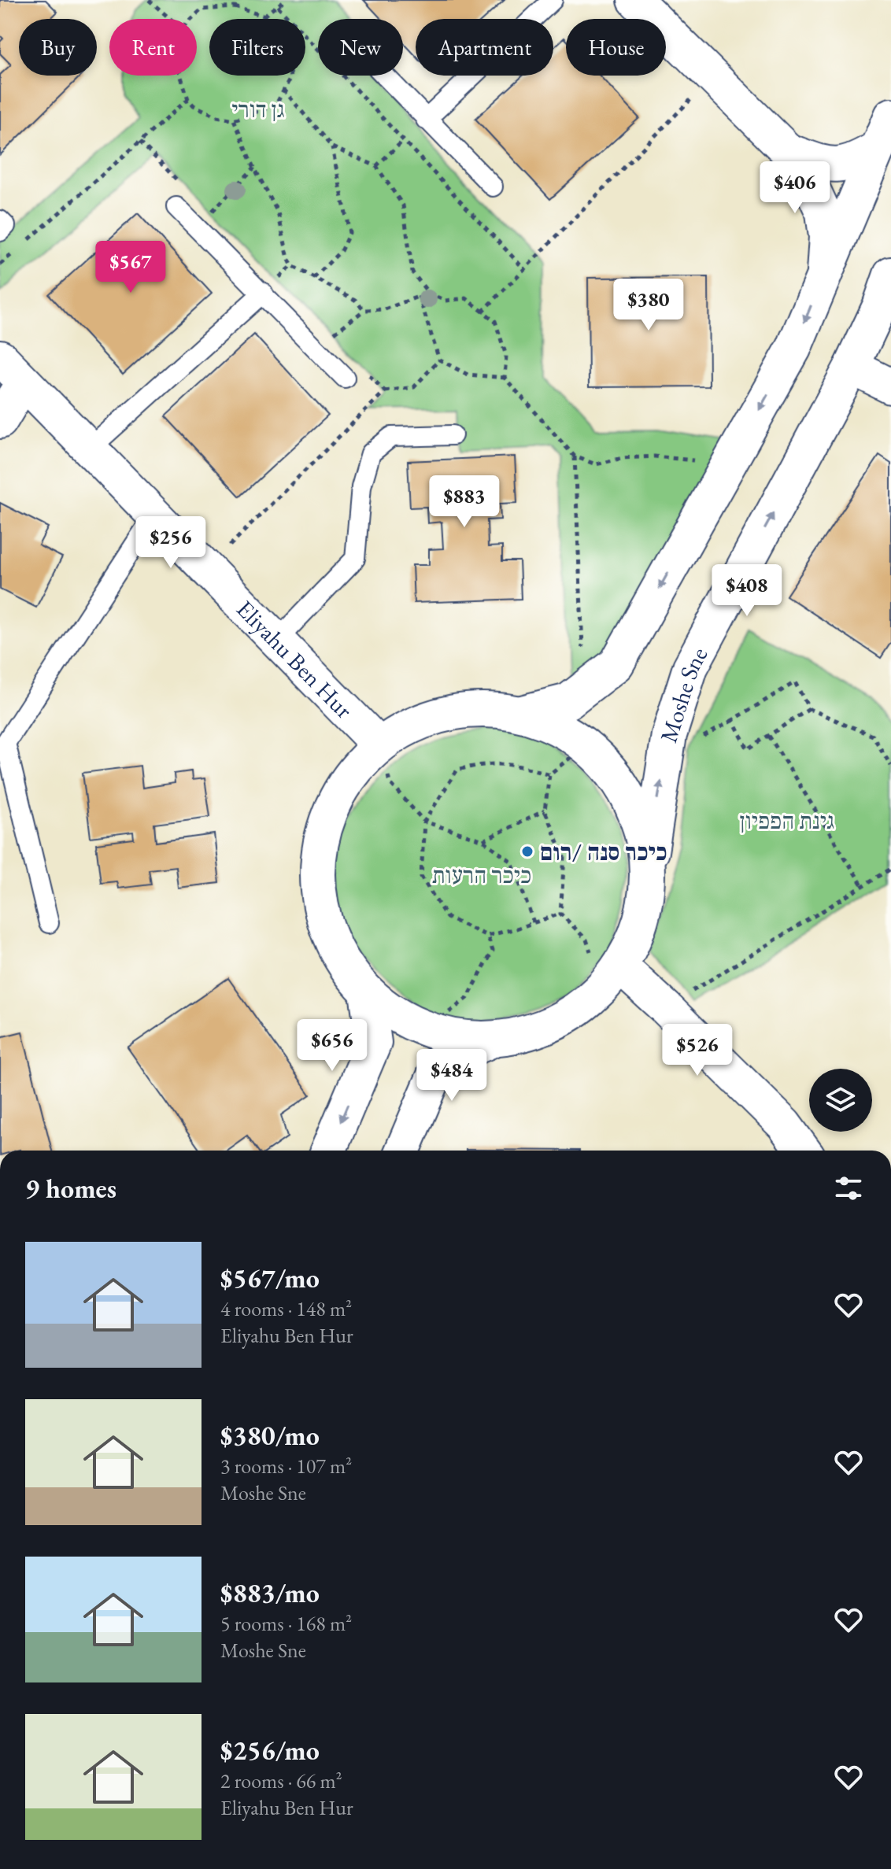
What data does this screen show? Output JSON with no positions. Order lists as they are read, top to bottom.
{
  "streets": {
    "street": ["Eliyahu Ben Hur", "Moshe Sne"]
  },
  "parks": ["גן דורי", "גינת הפפיון", "כיכר הרעות"],
  "places": ["כיכר סנה /רום"],
  "page": {
    "chip": [
      "Buy",
      "Rent",
      "Filters",
      "New",
      "Apartment",
      "House"
    ],
    "price": [
      "$406",
      "$567",
      "$380",
      "$883",
      "$256",
      "$408",
      "$656",
      "$526",
      "$484"
    ],
    "heading": "9 homes",
    "list": [
      {
        "name": "$567/mo",
        "note": "4 rooms · 148 m² · Eliyahu Ben Hur"
      },
      {
        "name": "$380/mo",
        "note": "3 rooms · 107 m² · Moshe Sne"
      },
      {
        "name": "$883/mo",
        "note": "5 rooms · 168 m² · Moshe Sne"
      },
      {
        "name": "$256/mo",
        "note": "2 rooms · 66 m² · Eliyahu Ben Hur"
      }
    ]
  }
}
